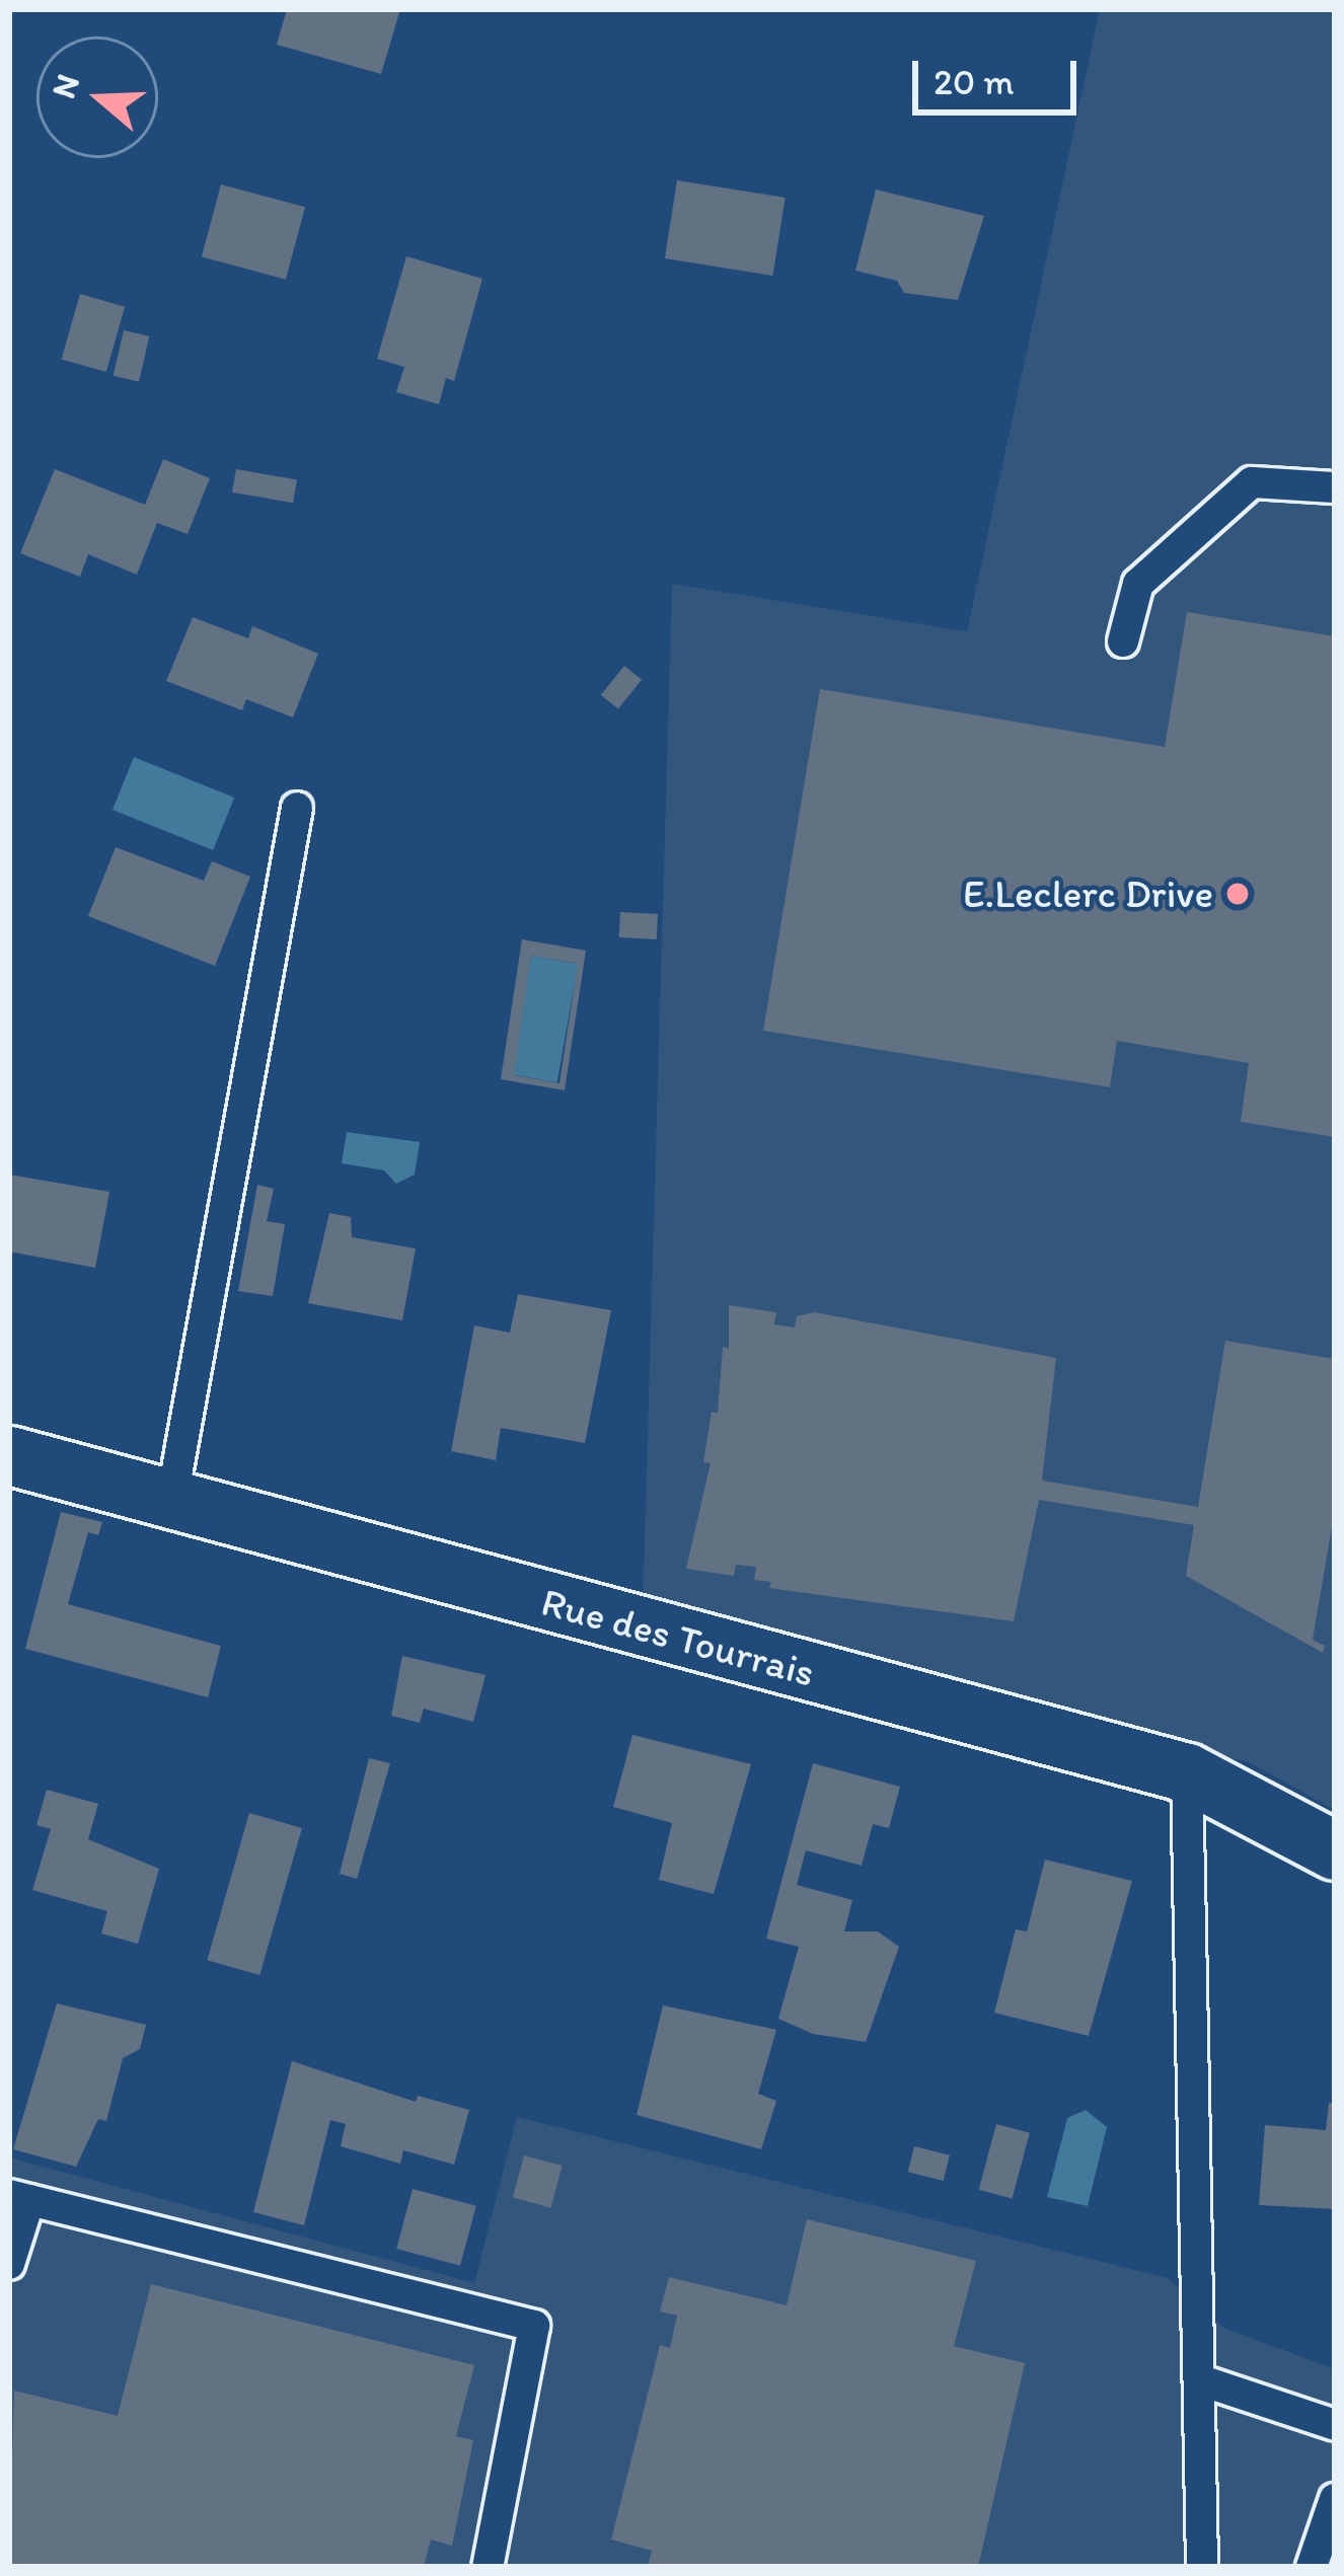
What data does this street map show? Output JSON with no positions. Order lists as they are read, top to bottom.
{
  "streets": {
    "street": ["Rue des Tourrais"]
  },
  "places": ["E.Leclerc Drive"],
  "scale_bar": "20 m",
  "north": "left"
}
